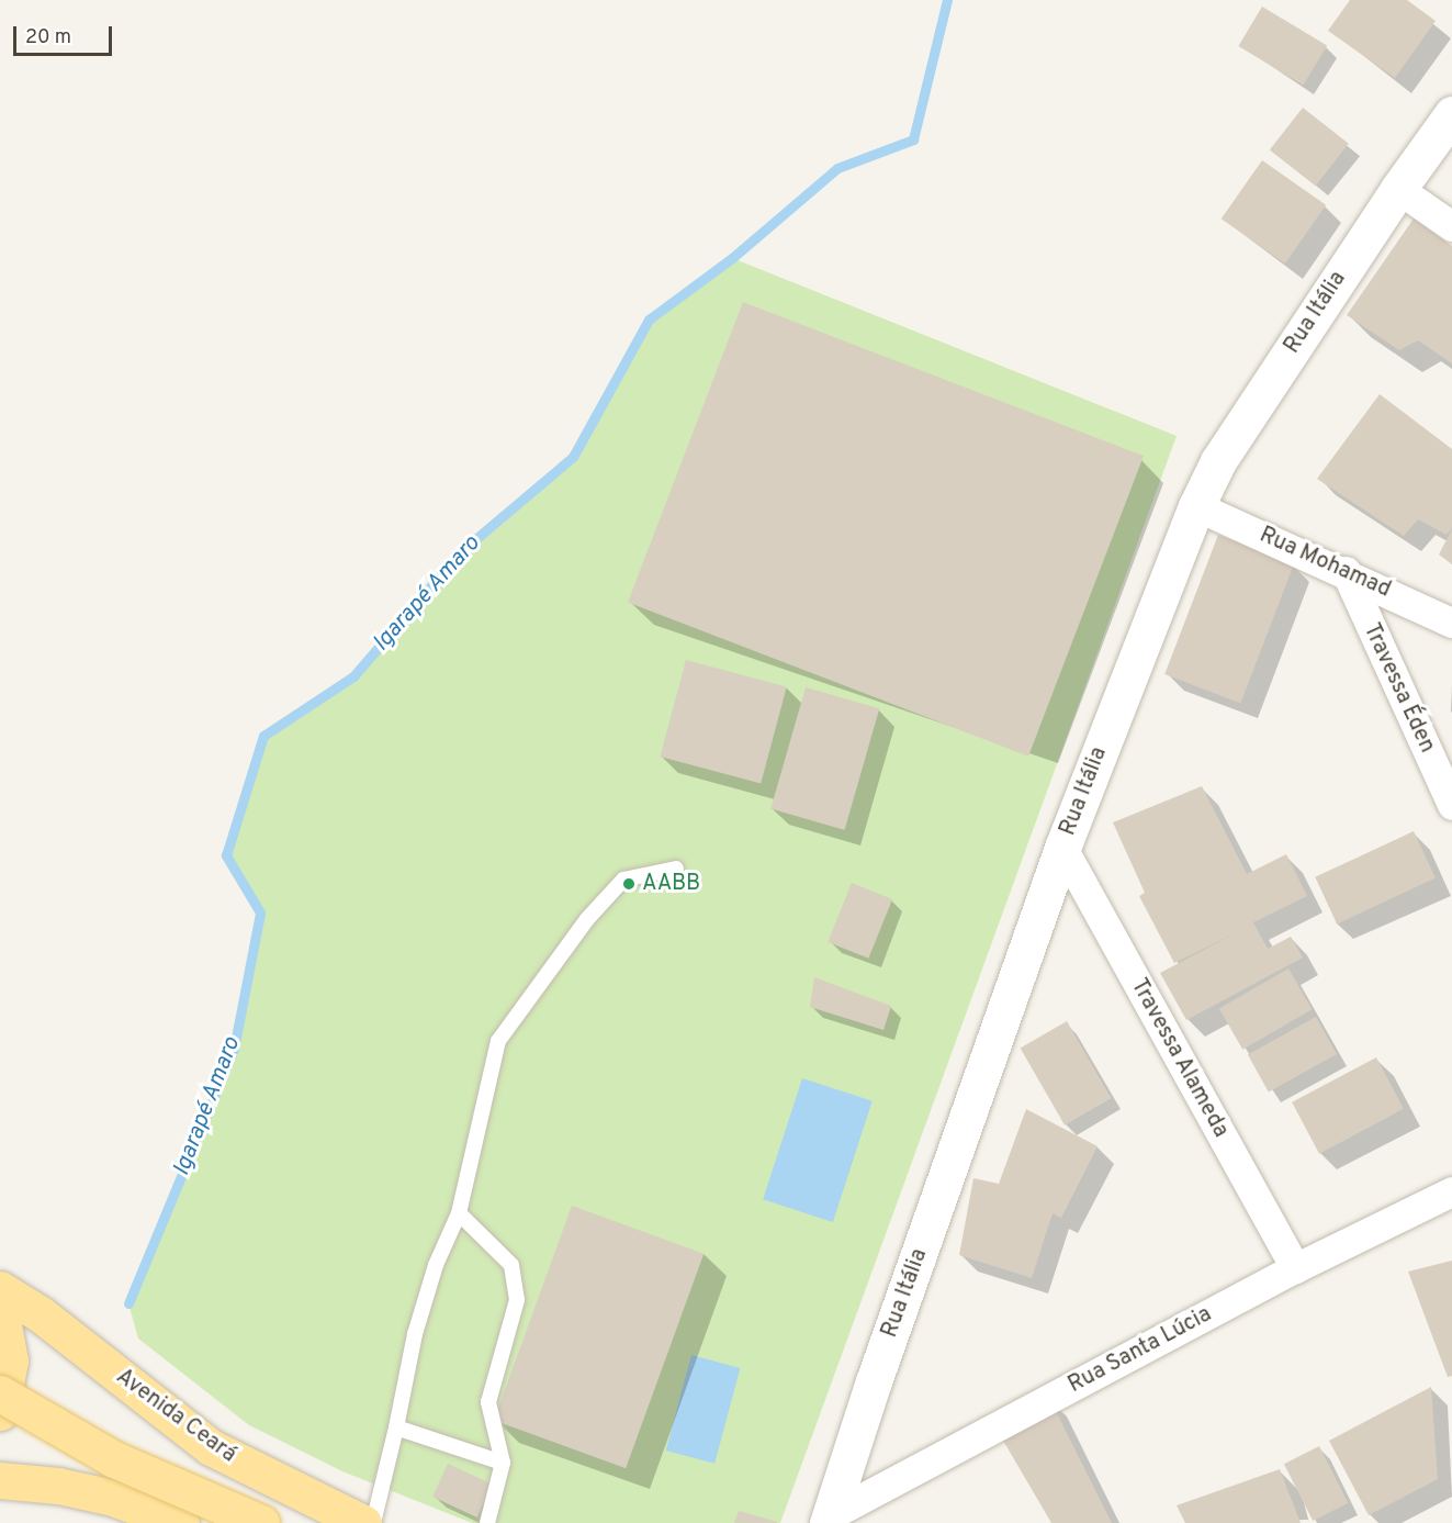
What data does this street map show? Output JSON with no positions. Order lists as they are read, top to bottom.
{
  "streets": {
    "main road": ["Avenida Ceará"],
    "street": [
      "Rua Itália",
      "Rua Mohamad",
      "Travessa Éden",
      "Travessa Alameda",
      "Rua Santa Lúcia"
    ]
  },
  "crossings": [
    ["Rua Itália", "Rua Mohamad"],
    ["Rua Itália", "Travessa Alameda"],
    ["Rua Itália", "Rua Santa Lúcia"],
    ["Rua Mohamad", "Travessa Éden"],
    ["Travessa Alameda", "Rua Santa Lúcia"]
  ],
  "water": ["Igarapé Amaro"],
  "places": ["AABB"],
  "scale_bar": "20 m"
}
